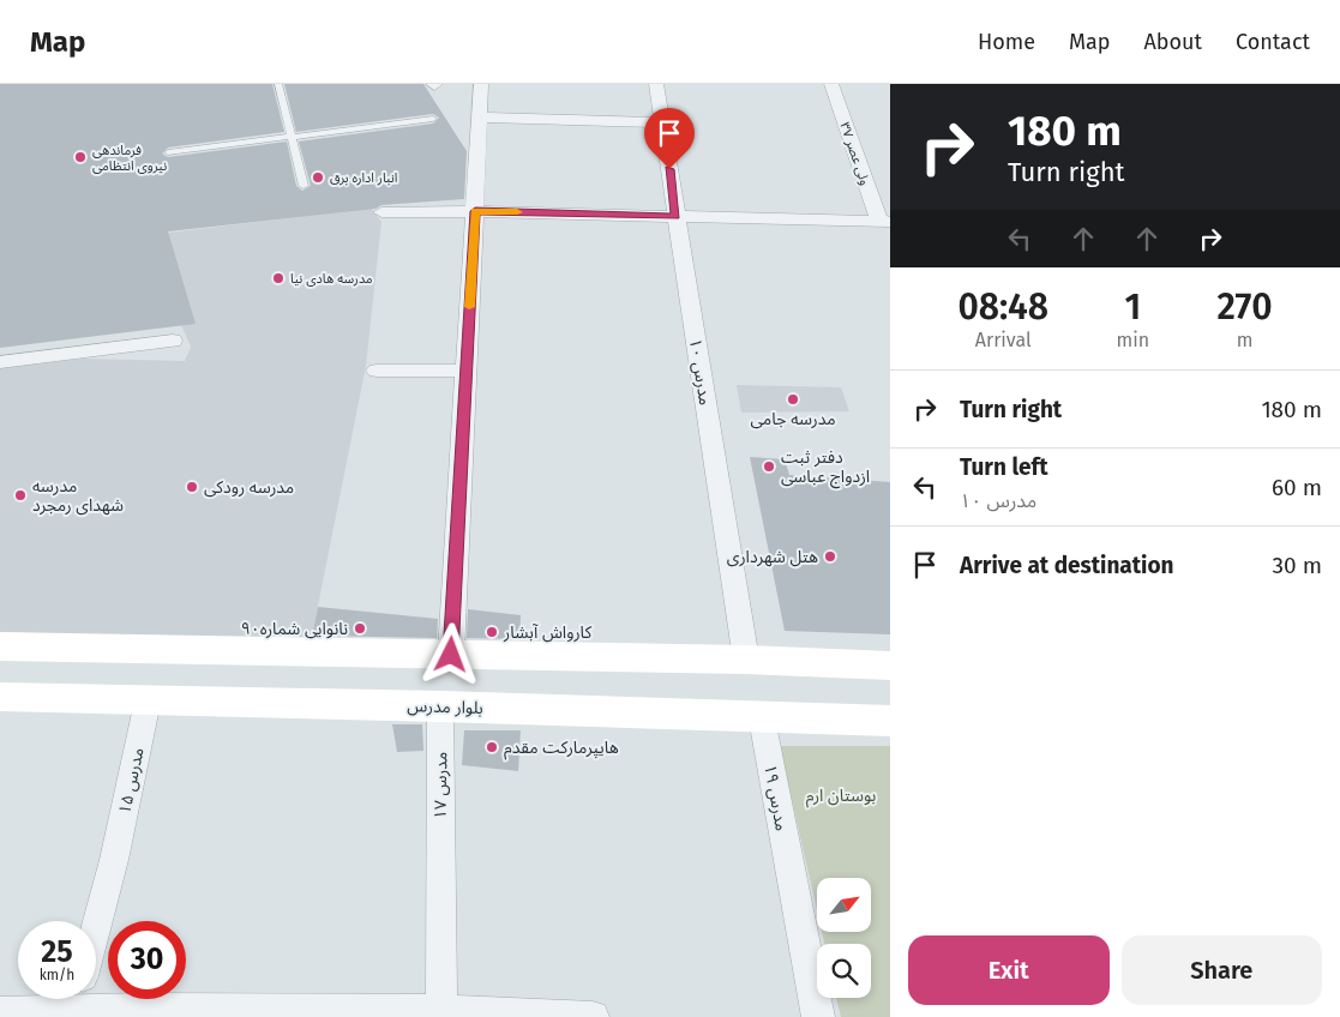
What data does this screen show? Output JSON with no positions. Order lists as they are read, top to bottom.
{
  "streets": {
    "street": [
      "ولی عصر ۳۷",
      "مدرس ۱۰",
      "بلوار مدرس",
      "مدرس ۱۵",
      "مدرس ۱۷",
      "مدرس ۱۹"
    ]
  },
  "crossings": [
    ["بلوار مدرس", "مدرس ۱۵"],
    ["بلوار مدرس", "مدرس ۱۷"],
    ["بلوار مدرس", "مدرس ۱۹"]
  ],
  "parks": ["بوستان ارم"],
  "places": [
    "فرماندهی نیروی انتظامی",
    "انبار اداره برق",
    "مدرسه هادی نیا",
    "مدرسه جامی",
    "دفتر ثبت ازدواج عباسی",
    "مدرسه رودکی",
    "مدرسه شهدای رمجرد",
    "هتل شهرداری",
    "نانوایی شماره۹۰",
    "کارواش آبشار",
    "هایپرمارکت مقدم"
  ],
  "north": "top right",
  "page": {
    "header": "Map",
    "nav": [
      "Home",
      "Map",
      "About",
      "Contact"
    ],
    "turn": ["180 m", "Turn right"],
    "eta": [
      "08:48",
      "Arrival",
      "1",
      "min",
      "270",
      "m"
    ],
    "list": [
      {
        "name": "Turn right",
        "value": "180 m"
      },
      {
        "name": "Turn left",
        "note": "مدرس ۱۰",
        "value": "60 m"
      },
      {
        "name": "Arrive at destination",
        "value": "30 m"
      }
    ],
    "speed": "25 km/h",
    "limit": "30",
    "buttons": ["Exit", "Share"]
  }
}
